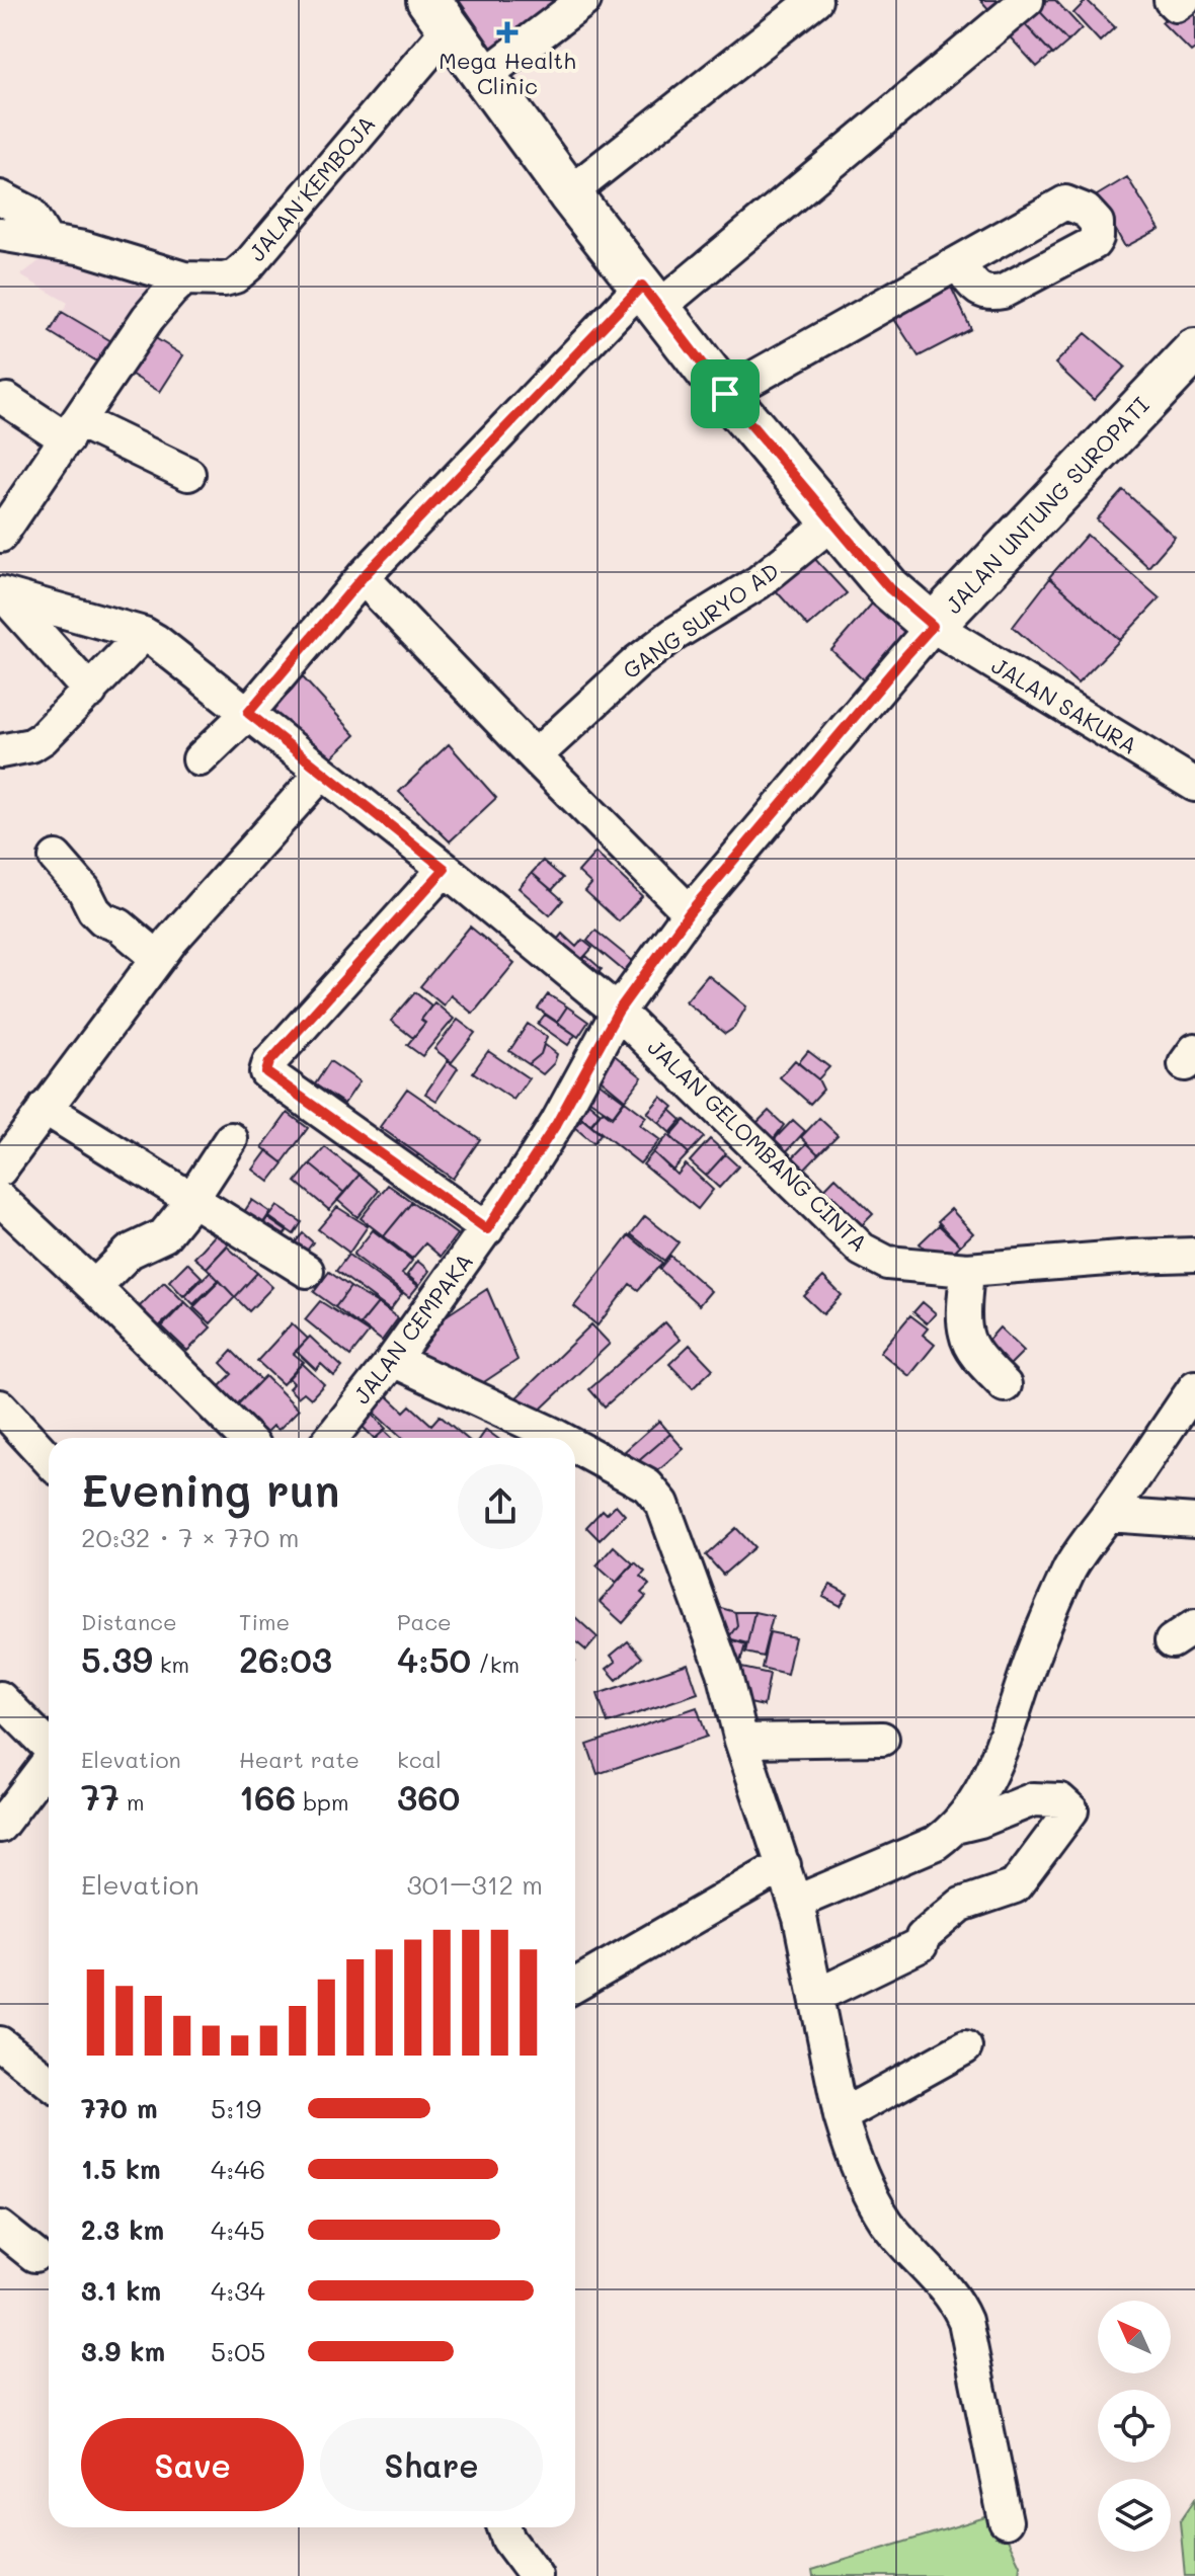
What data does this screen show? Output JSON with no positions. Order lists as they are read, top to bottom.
{
  "streets": {
    "main road": ["JALAN UNTUNG SUROPATI"],
    "street": [
      "JALAN KEMBOJA",
      "GANG SURYO AD",
      "JALAN SAKURA",
      "JALAN GELOMBANG CINTA",
      "JALAN CEMPAKA"
    ]
  },
  "crossings": [
    ["JALAN UNTUNG SUROPATI", "JALAN SAKURA"],
    ["JALAN UNTUNG SUROPATI", "JALAN CEMPAKA"],
    ["JALAN SAKURA", "JALAN CEMPAKA"],
    ["JALAN GELOMBANG CINTA", "JALAN CEMPAKA"]
  ],
  "places": {
    "health": ["Mega Health Clinic"]
  },
  "north": "top left",
  "page": {
    "heading": ["Evening run", "20:32 · 7 × 770 m"],
    "stats": [
      ["Distance", "5.39 km"],
      ["Time", "26:03"],
      ["Pace", "4:50 /km"],
      ["Elevation", "77 m"],
      ["Heart rate", "166 bpm"],
      ["kcal", "360"]
    ],
    "chart": ["Elevation", "301–312 m"],
    "list": [
      {
        "name": "770 m",
        "note": "5:19"
      },
      {
        "name": "1.5 km",
        "note": "4:46"
      },
      {
        "name": "2.3 km",
        "note": "4:45"
      },
      {
        "name": "3.1 km",
        "note": "4:34"
      },
      {
        "name": "3.9 km",
        "note": "5:05"
      }
    ],
    "buttons": ["Save", "Share"]
  }
}
